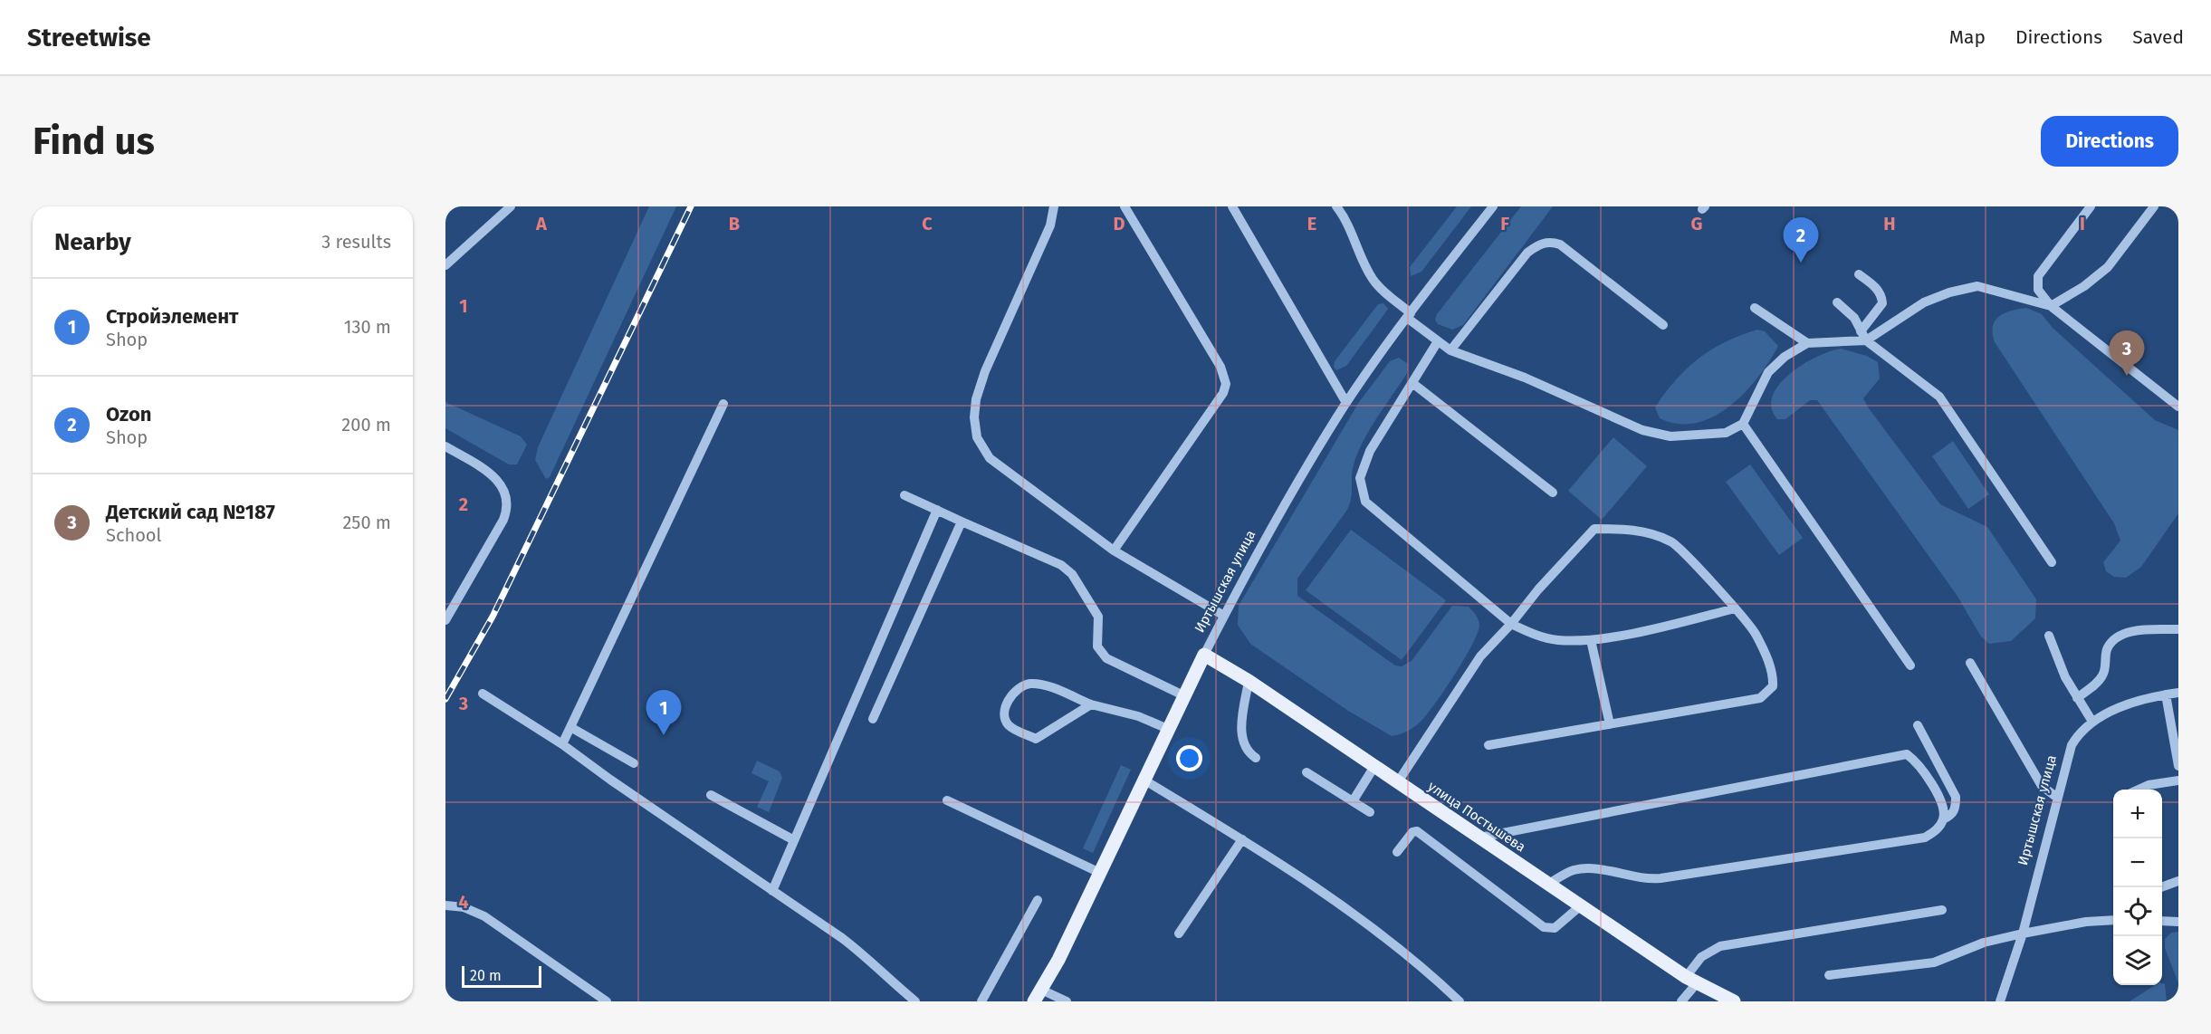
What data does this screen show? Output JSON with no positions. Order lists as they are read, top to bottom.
{
  "streets": {
    "main road": ["Иртышская улица", "улица Постышева"]
  },
  "crossings": [
    ["Иртышская улица", "улица Постышева"]
  ],
  "scale_bar": "20 m",
  "page": {
    "header": "Streetwise",
    "nav": ["Map", "Directions", "Saved"],
    "buttons": "Directions",
    "title": "Find us",
    "heading": ["Nearby", "3 results"],
    "pins": ["2", "3", "1"],
    "list": [
      {
        "mark": "1",
        "name": "Стройэлемент",
        "note": "Shop",
        "value": "130 m"
      },
      {
        "mark": "2",
        "name": "Ozon",
        "note": "Shop",
        "value": "200 m"
      },
      {
        "mark": "3",
        "name": "Детский сад №187",
        "note": "School",
        "value": "250 m"
      }
    ],
    "map_buttons": ["+", "−"],
    "scale": "20 m"
  },
  "grid": {
    "columns": [
      "A",
      "B",
      "C",
      "D",
      "E",
      "F",
      "G",
      "H",
      "I"
    ],
    "rows": [
      "1",
      "2",
      "3",
      "4"
    ]
  }
}
